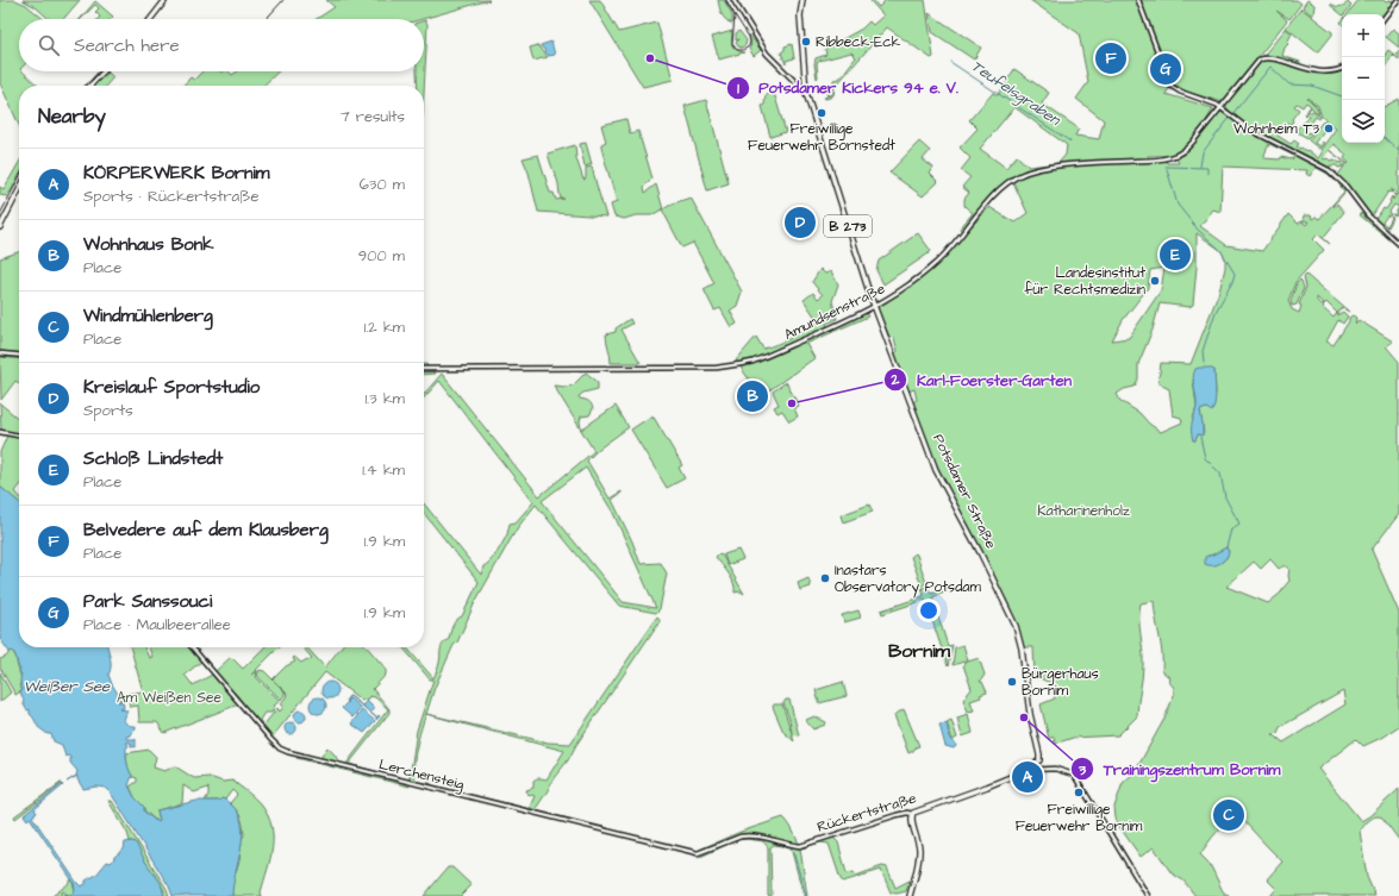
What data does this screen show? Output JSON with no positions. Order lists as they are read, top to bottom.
{
  "streets": {
    "main road": ["B 273", "Potsdamer Straße", "Rückertstraße"],
    "street": ["Amundsenstraße", "Lerchensteig"]
  },
  "crossings": [
    ["Amundsenstraße", "Potsdamer Straße"],
    ["Potsdamer Straße", "Rückertstraße"],
    ["Lerchensteig", "Rückertstraße"]
  ],
  "districts": ["Bornim"],
  "water": ["Teufelsgraben", "Weißer See"],
  "parks": ["Katharinenholz", "Am Weißen See"],
  "places": [
    "Ribbeck-Eck",
    "Potsdamer Kickers 94 e. V.",
    "Freiwillige Feuerwehr Bornstedt",
    "Wohnheim T3",
    "Landesinstitut für Rechtsmedizin",
    "Karl-Foerster-Garten",
    "Inastars Observatory Potsdam",
    "Bürgerhaus Bornim",
    "Trainingszentrum Bornim",
    "Freiwillige Feuerwehr Bornim"
  ],
  "page": {
    "map_buttons": ["+", "−"],
    "search": "Search here",
    "pins": [
      "F",
      "G",
      "D",
      "E",
      "B",
      "A",
      "C"
    ],
    "heading": ["Nearby", "7 results"],
    "list": [
      {
        "mark": "A",
        "name": "KÖRPERWERK Bornim",
        "note": "Sports · Rückertstraße",
        "value": "630 m"
      },
      {
        "mark": "B",
        "name": "Wohnhaus Bonk",
        "note": "Place",
        "value": "900 m"
      },
      {
        "mark": "C",
        "name": "Windmühlenberg",
        "note": "Place",
        "value": "1.2 km"
      },
      {
        "mark": "D",
        "name": "Kreislauf Sportstudio",
        "note": "Sports",
        "value": "1.3 km"
      },
      {
        "mark": "E",
        "name": "Schloß Lindstedt",
        "note": "Place",
        "value": "1.4 km"
      },
      {
        "mark": "F",
        "name": "Belvedere auf dem Klausberg",
        "note": "Place",
        "value": "1.9 km"
      },
      {
        "mark": "G",
        "name": "Park Sanssouci",
        "note": "Place · Maulbeerallee",
        "value": "1.9 km"
      }
    ]
  }
}
